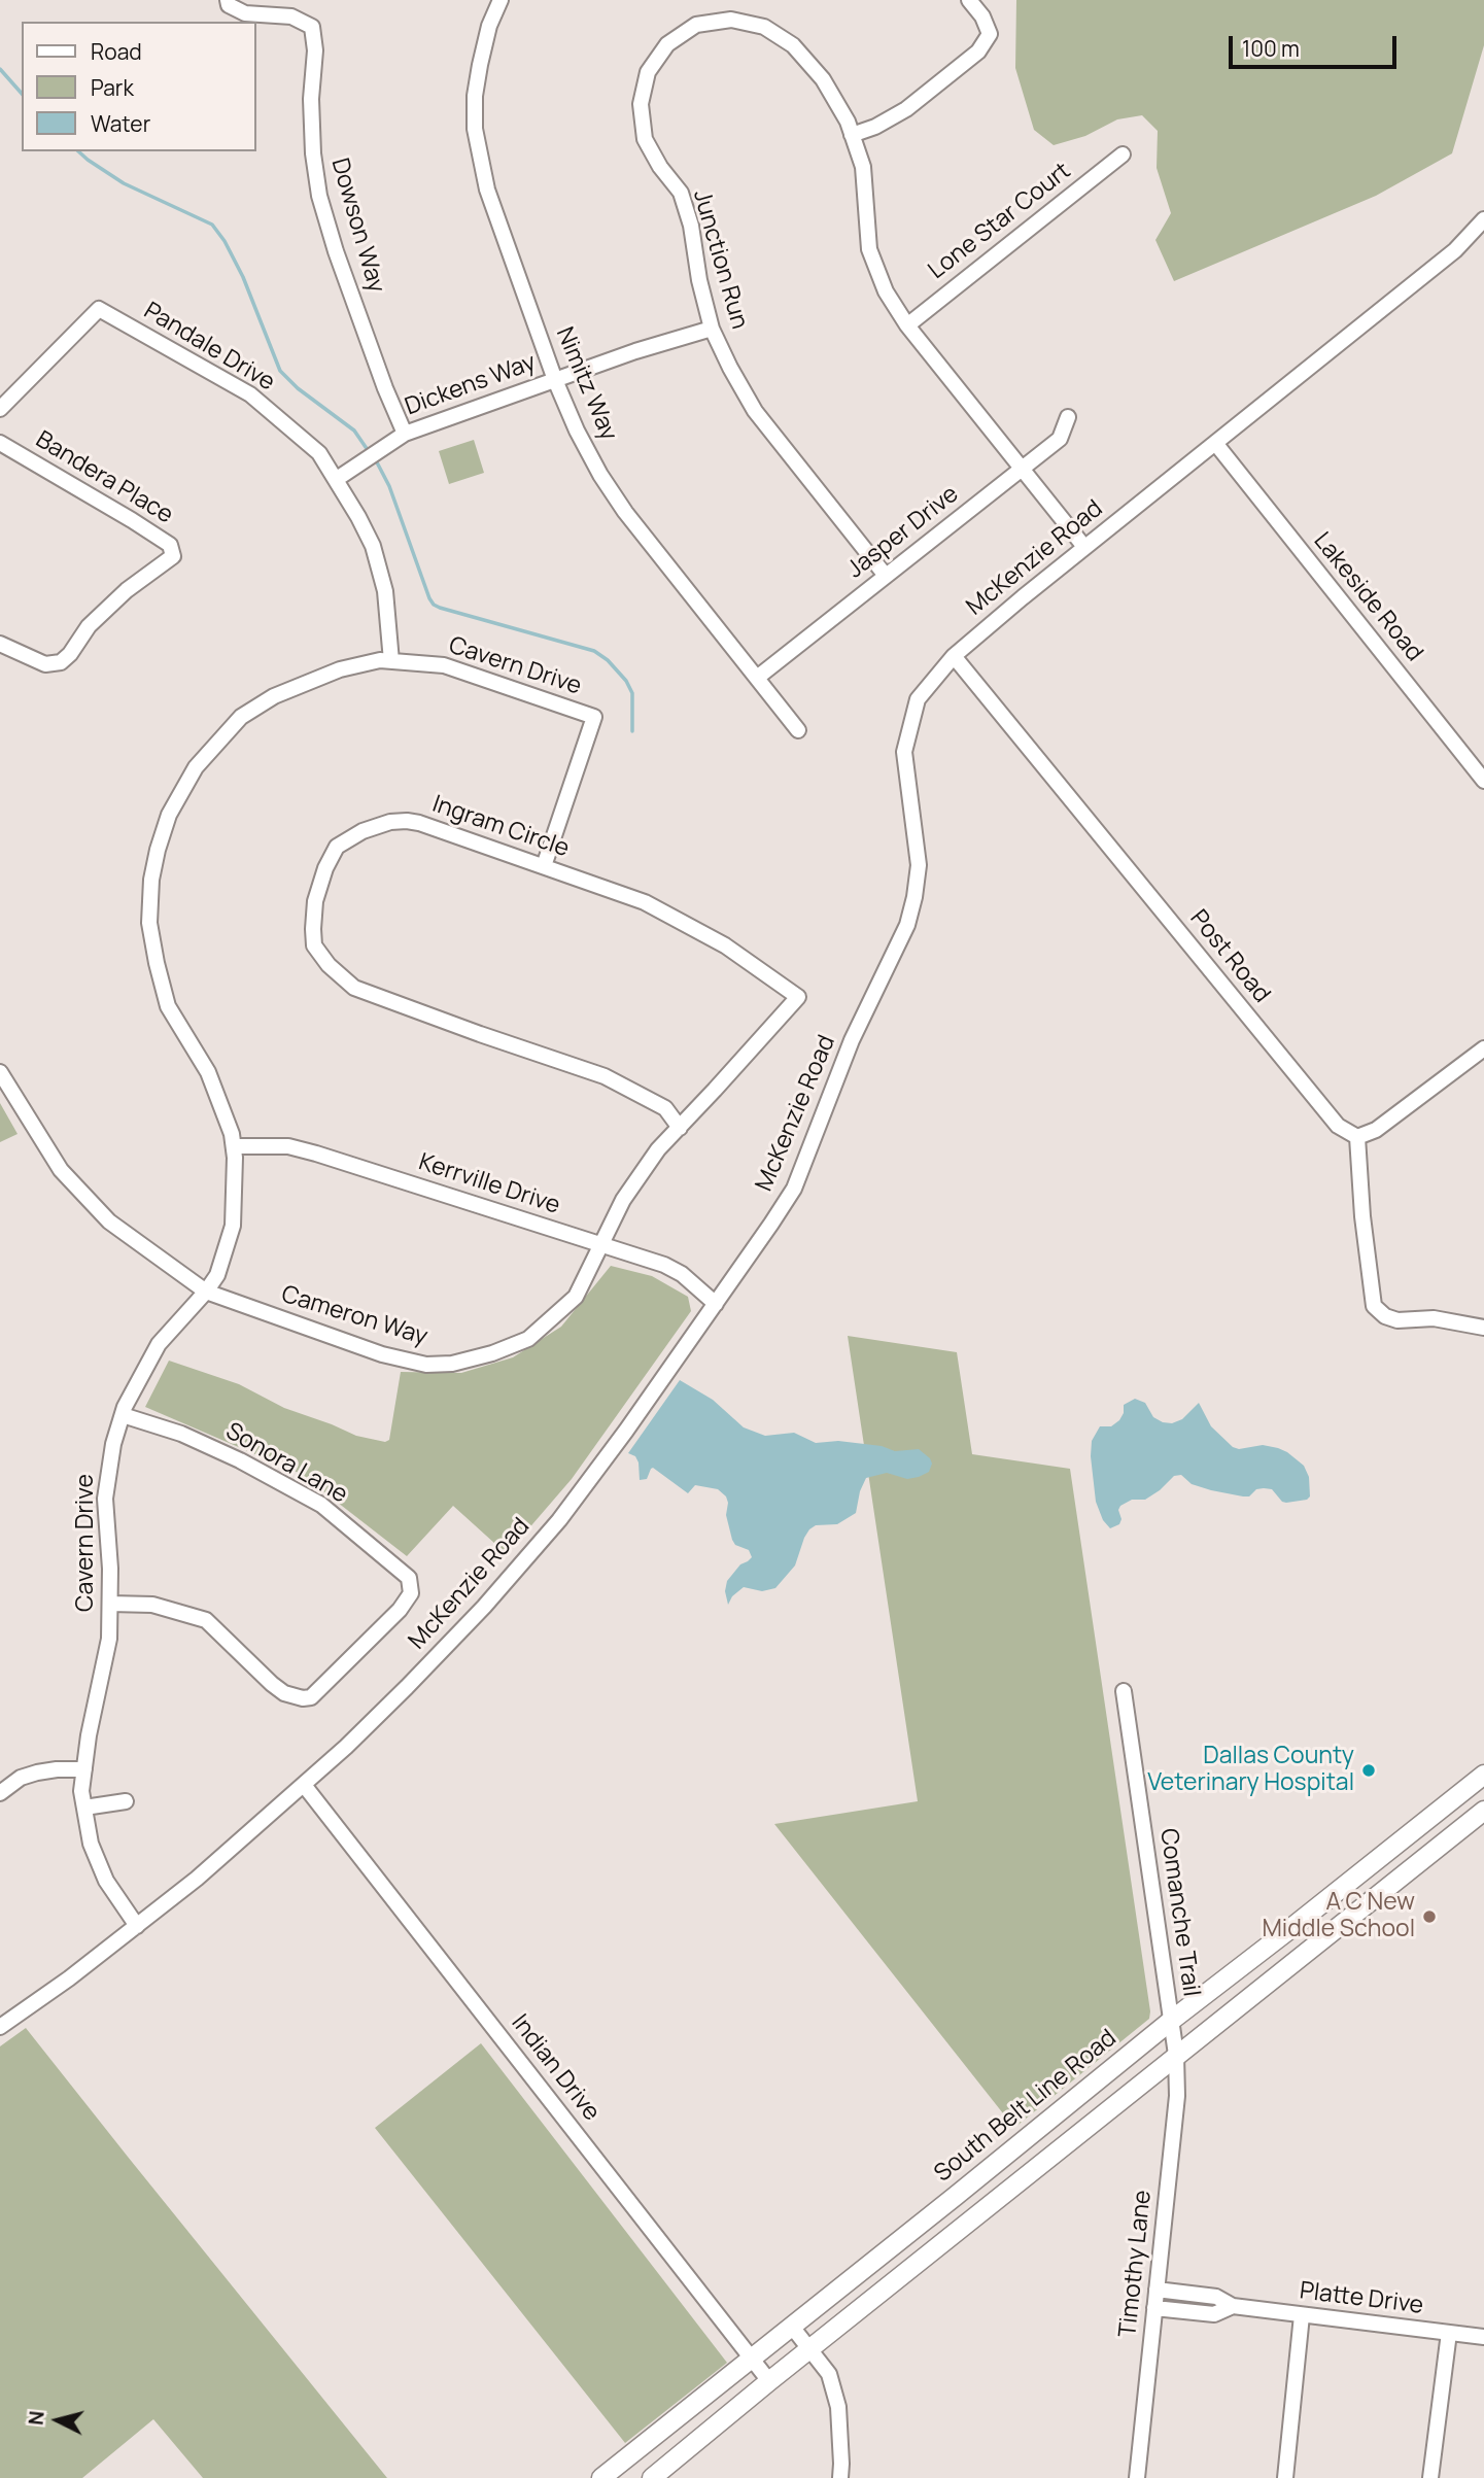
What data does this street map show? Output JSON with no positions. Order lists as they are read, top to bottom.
{
  "streets": {
    "main road": ["South Belt Line Road"],
    "street": [
      "Lone Star Court",
      "Dowson Way",
      "Junction Run",
      "Pandale Drive",
      "Nimitz Way",
      "Dickens Way",
      "Bandera Place",
      "Jasper Drive",
      "McKenzie Road",
      "Lakeside Road",
      "Cavern Drive",
      "Ingram Circle",
      "Post Road",
      "Kerrville Drive",
      "Cameron Way",
      "Sonora Lane",
      "Comanche Trail",
      "Indian Drive",
      "Timothy Lane",
      "Platte Drive"
    ]
  },
  "crossings": [
    ["Lone Star Court", "Junction Run"],
    ["Dowson Way", "Dickens Way"],
    ["Junction Run", "Dickens Way"],
    ["Junction Run", "Jasper Drive"],
    ["Junction Run", "McKenzie Road"],
    ["Pandale Drive", "Dickens Way"],
    ["Pandale Drive", "Cavern Drive"],
    ["Nimitz Way", "Dickens Way"],
    ["Nimitz Way", "Jasper Drive"],
    ["McKenzie Road", "Lakeside Road"],
    ["McKenzie Road", "Cavern Drive"],
    ["McKenzie Road", "Post Road"],
    ["McKenzie Road", "Kerrville Drive"],
    ["McKenzie Road", "Indian Drive"],
    ["Cavern Drive", "Ingram Circle"],
    ["Cavern Drive", "Kerrville Drive"],
    ["Cavern Drive", "Cameron Way"],
    ["Cavern Drive", "Sonora Lane"],
    ["Ingram Circle", "Cameron Way"],
    ["Kerrville Drive", "Cameron Way"],
    ["Comanche Trail", "South Belt Line Road"],
    ["Comanche Trail", "Timothy Lane"],
    ["Indian Drive", "South Belt Line Road"],
    ["Timothy Lane", "Platte Drive"]
  ],
  "places": ["Dallas County Veterinary Hospital", "A C New Middle School"],
  "legend": ["Road", "Park", "Water"],
  "scale_bar": "100 m",
  "north": "left"
}
